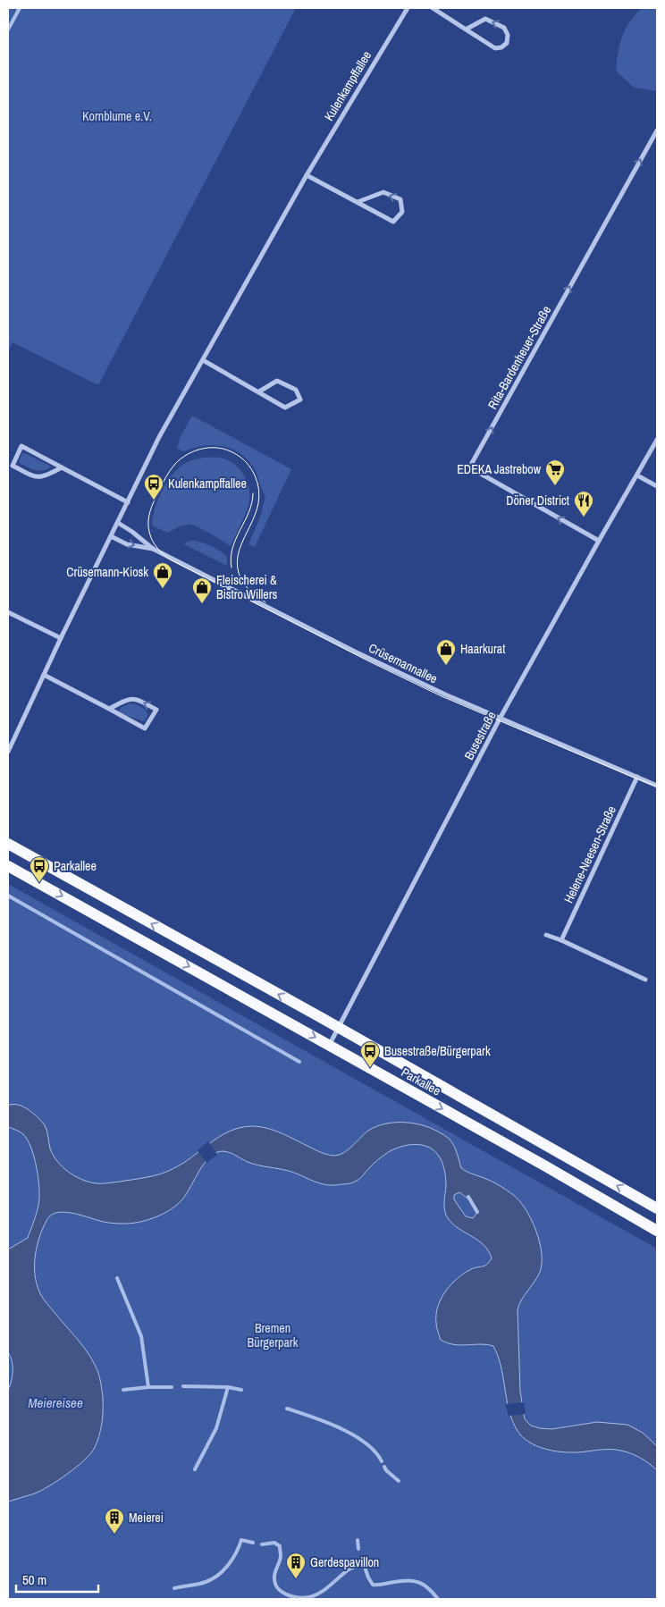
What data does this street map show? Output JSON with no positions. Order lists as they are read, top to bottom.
{
  "streets": {
    "main road": ["Parkallee"],
    "street": [
      "Kulenkampffallee",
      "Rita-Bardenheuer-Straße",
      "Crüsemannallee",
      "Busestraße",
      "Helene-Neesen-Straße"
    ]
  },
  "crossings": [
    ["Kulenkampffallee", "Crüsemannallee"],
    ["Rita-Bardenheuer-Straße", "Busestraße"],
    ["Crüsemannallee", "Busestraße"],
    ["Crüsemannallee", "Helene-Neesen-Straße"],
    ["Busestraße", "Parkallee"]
  ],
  "water": ["Meiereisee"],
  "parks": ["Kornblume e.V.", "Bremen Bürgerpark"],
  "places": {
    "supermarket": ["EDEKA Jastrebow"],
    "bus stop": ["Kulenkampffallee", "Parkallee", "Busestraße/Bürgerpark"],
    "restaurant": ["Döner District"],
    "shop": ["Crüsemann-Kiosk", "Fleischerei & Bistro Willers", "Haarkurat"],
    "building": ["Meierei", "Gerdespavillon"]
  },
  "scale_bar": "50 m"
}
